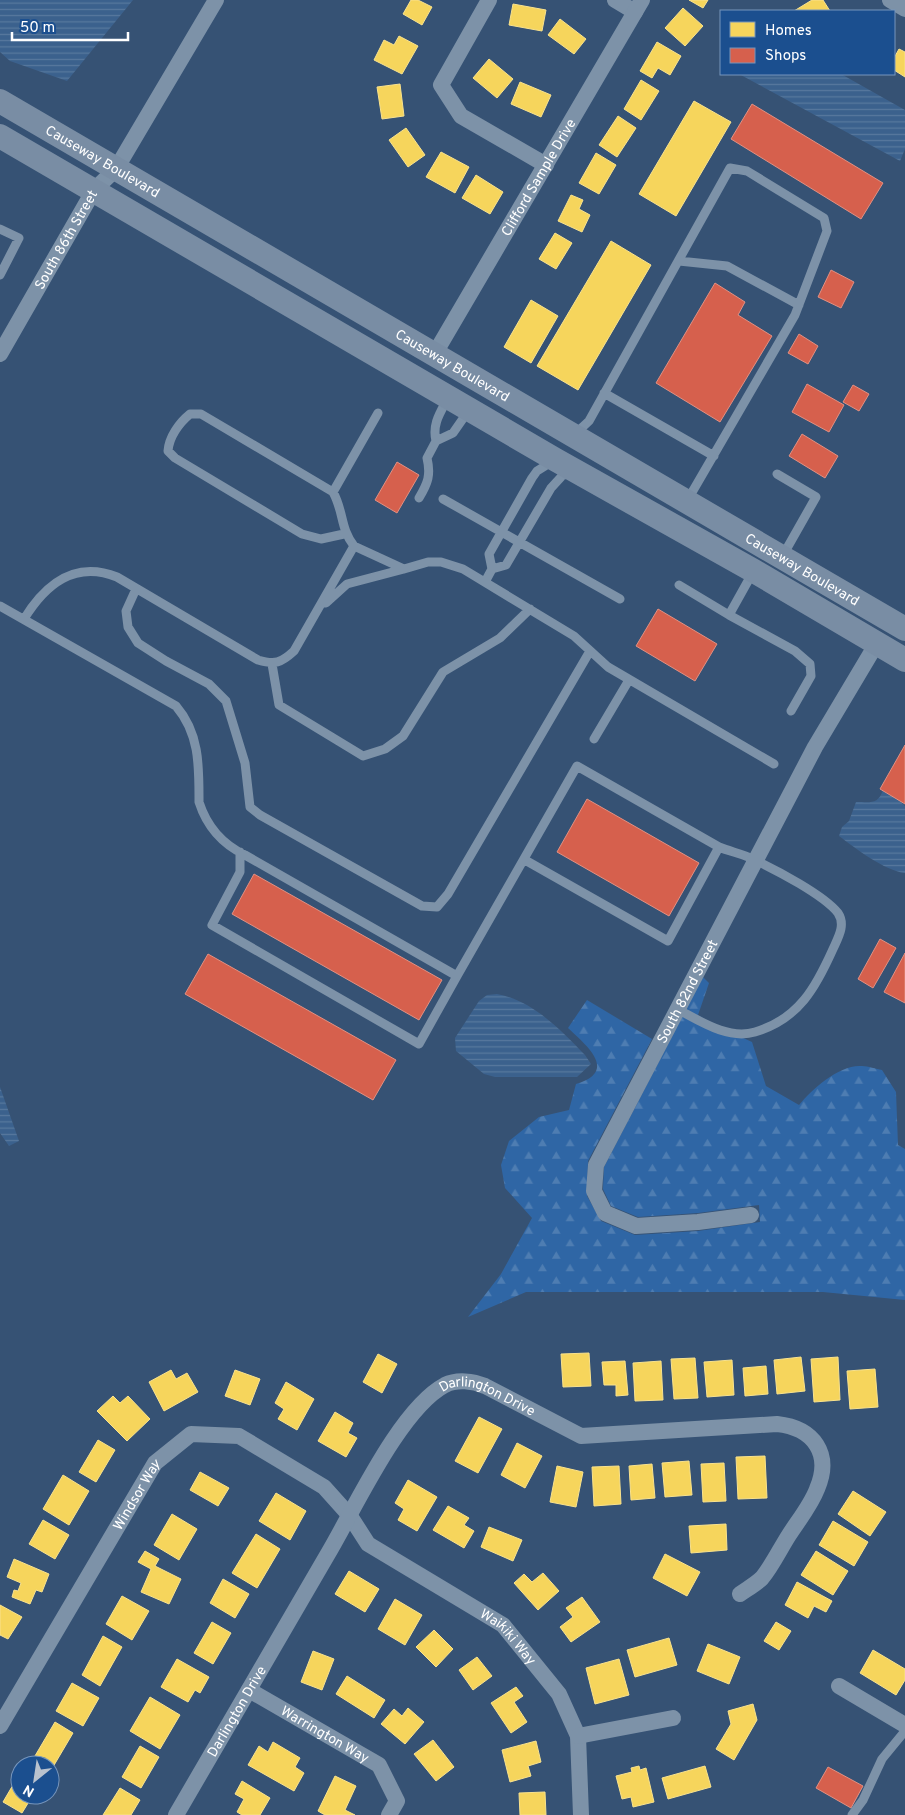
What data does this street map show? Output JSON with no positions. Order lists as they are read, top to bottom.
{
  "streets": {
    "main road": ["Causeway Boulevard"],
    "street": [
      "Clifford Sample Drive",
      "South 86th Street",
      "South 82nd Street",
      "Darlington Drive",
      "Windsor Way",
      "Waikiki Way",
      "Warrington Way"
    ]
  },
  "crossings": [
    ["Causeway Boulevard", "Clifford Sample Drive"],
    ["Causeway Boulevard", "South 86th Street"],
    ["Causeway Boulevard", "South 82nd Street"],
    ["Darlington Drive", "Windsor Way"],
    ["Darlington Drive", "Waikiki Way"],
    ["Darlington Drive", "Warrington Way"],
    ["Windsor Way", "Waikiki Way"]
  ],
  "legend": ["Homes", "Shops"],
  "scale_bar": "50 m",
  "north": "bottom left"
}
